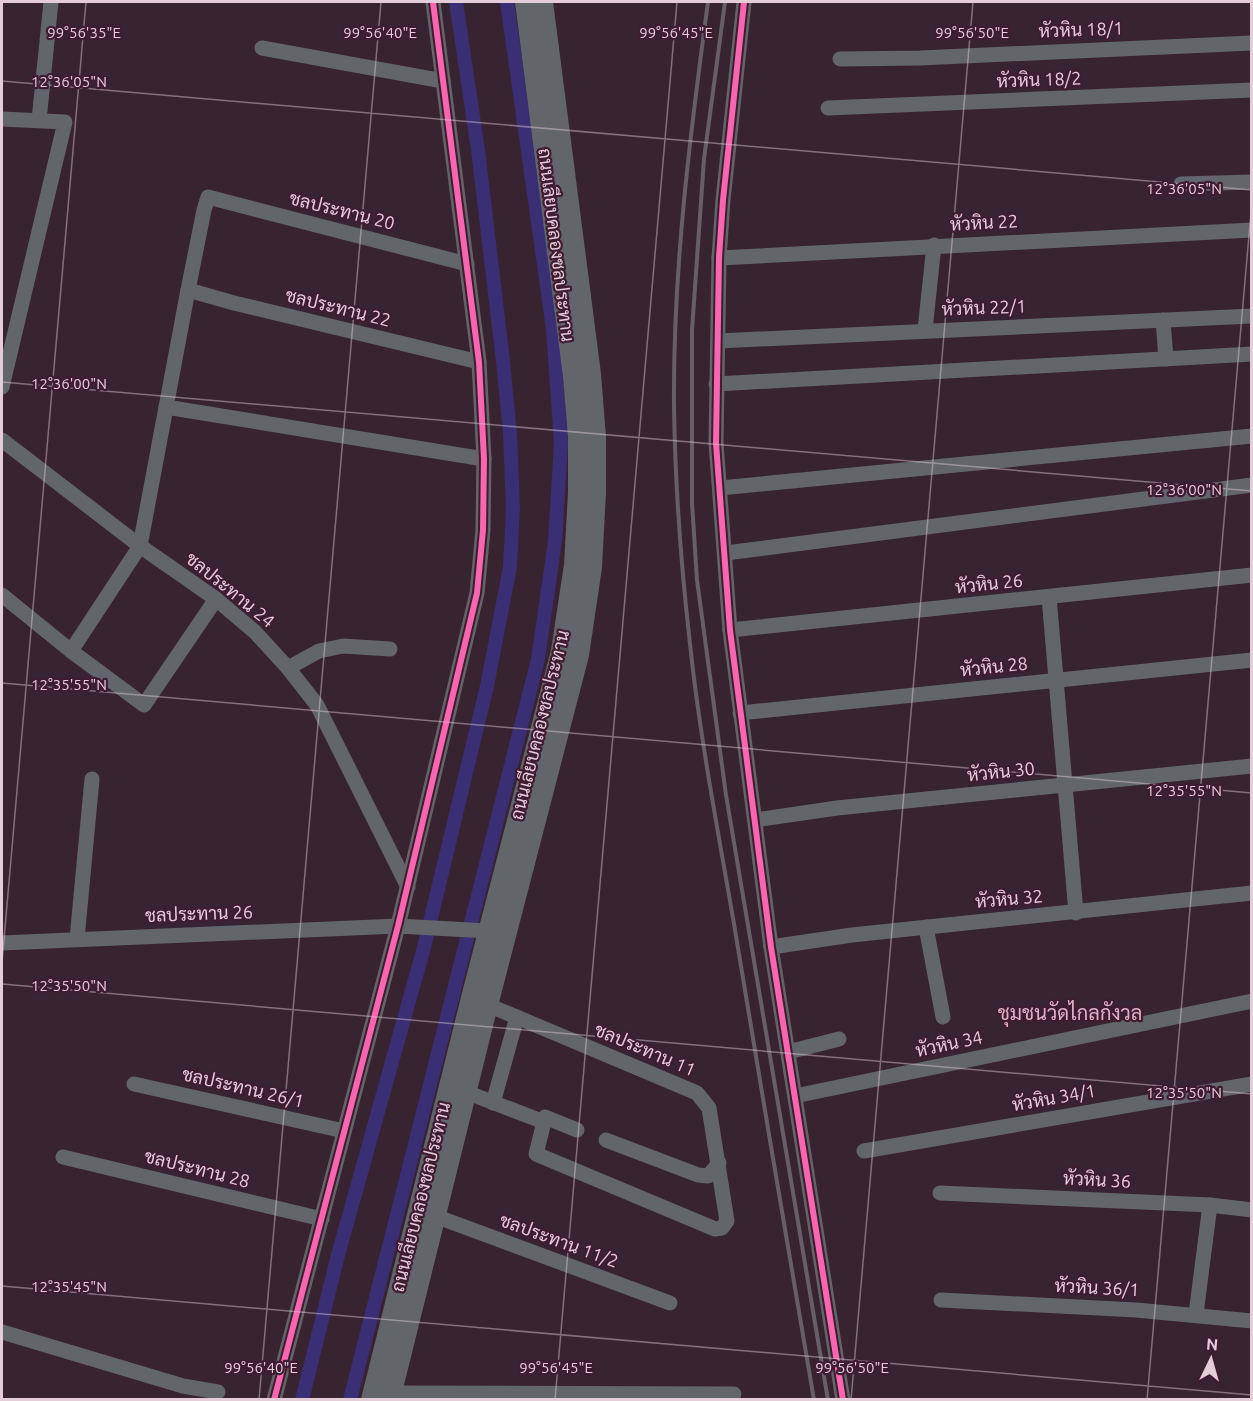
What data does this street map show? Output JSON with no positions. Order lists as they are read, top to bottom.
{
  "streets": {
    "street": [
      "หัวหิน 18/1",
      "หัวหิน 18/2",
      "ชลประทาน 20",
      "หัวหิน 22",
      "ถนนเลียบคลองชลประทาน",
      "ชลประทาน 22",
      "หัวหิน 22/1",
      "หัวหิน 26",
      "ชลประทาน 24",
      "หัวหิน 28",
      "หัวหิน 30",
      "หัวหิน 32",
      "ชลประทาน 26",
      "หัวหิน 34",
      "ชลประทาน 11",
      "ชลประทาน 26/1",
      "หัวหิน 34/1",
      "ชลประทาน 28",
      "หัวหิน 36",
      "ชลประทาน 11/2",
      "หัวหิน 36/1"
    ]
  },
  "crossings": [
    ["ชลประทาน 20", "ชลประทาน 22"],
    ["ถนนเลียบคลองชลประทาน", "ชลประทาน 26"],
    ["ถนนเลียบคลองชลประทาน", "ชลประทาน 11"],
    ["ถนนเลียบคลองชลประทาน", "ชลประทาน 11/2"]
  ],
  "districts": ["ชุมชนวัดไกลกังวล"],
  "north": "top",
  "coordinates": [
    "99°56'35\"E",
    "99°56'40\"E",
    "99°56'45\"E",
    "99°56'50\"E",
    "12°36'05\"N",
    "12°36'00\"N",
    "12°35'55\"N",
    "12°35'50\"N",
    "12°35'45\"N"
  ]
}
